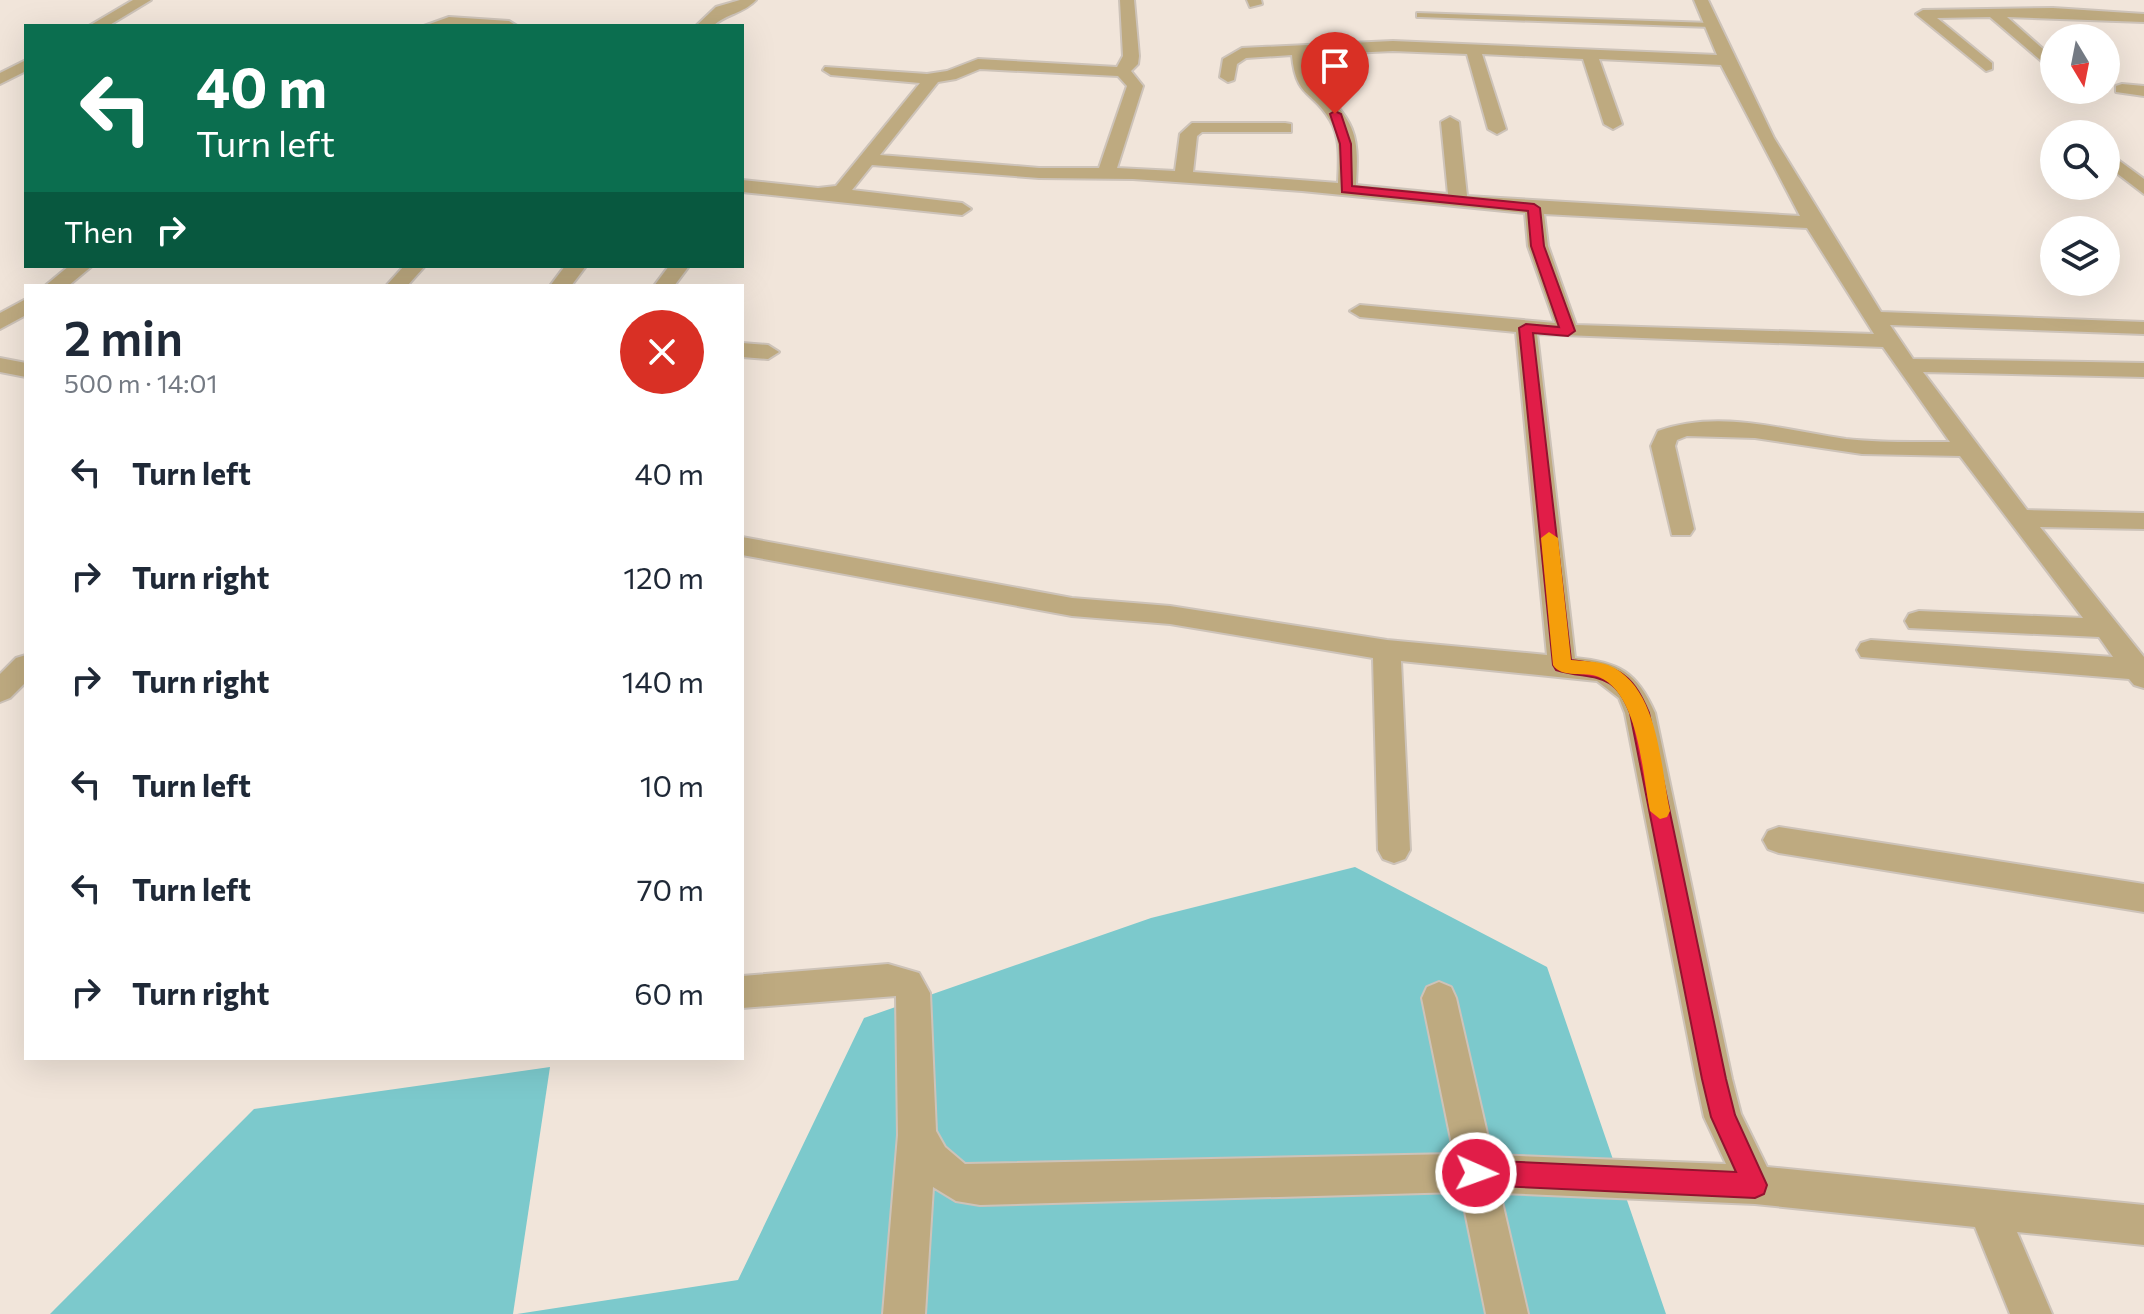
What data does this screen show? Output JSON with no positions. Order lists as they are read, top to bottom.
{
  "north": "bottom",
  "page": {
    "turn": ["40 m", "Turn left"],
    "then": "Then",
    "heading": ["2 min", "500 m · 14:01"],
    "list": [
      {
        "name": "Turn left",
        "value": "40 m"
      },
      {
        "name": "Turn right",
        "value": "120 m"
      },
      {
        "name": "Turn right",
        "value": "140 m"
      },
      {
        "name": "Turn left",
        "value": "10 m"
      },
      {
        "name": "Turn left",
        "value": "70 m"
      },
      {
        "name": "Turn right",
        "value": "60 m"
      }
    ]
  }
}
